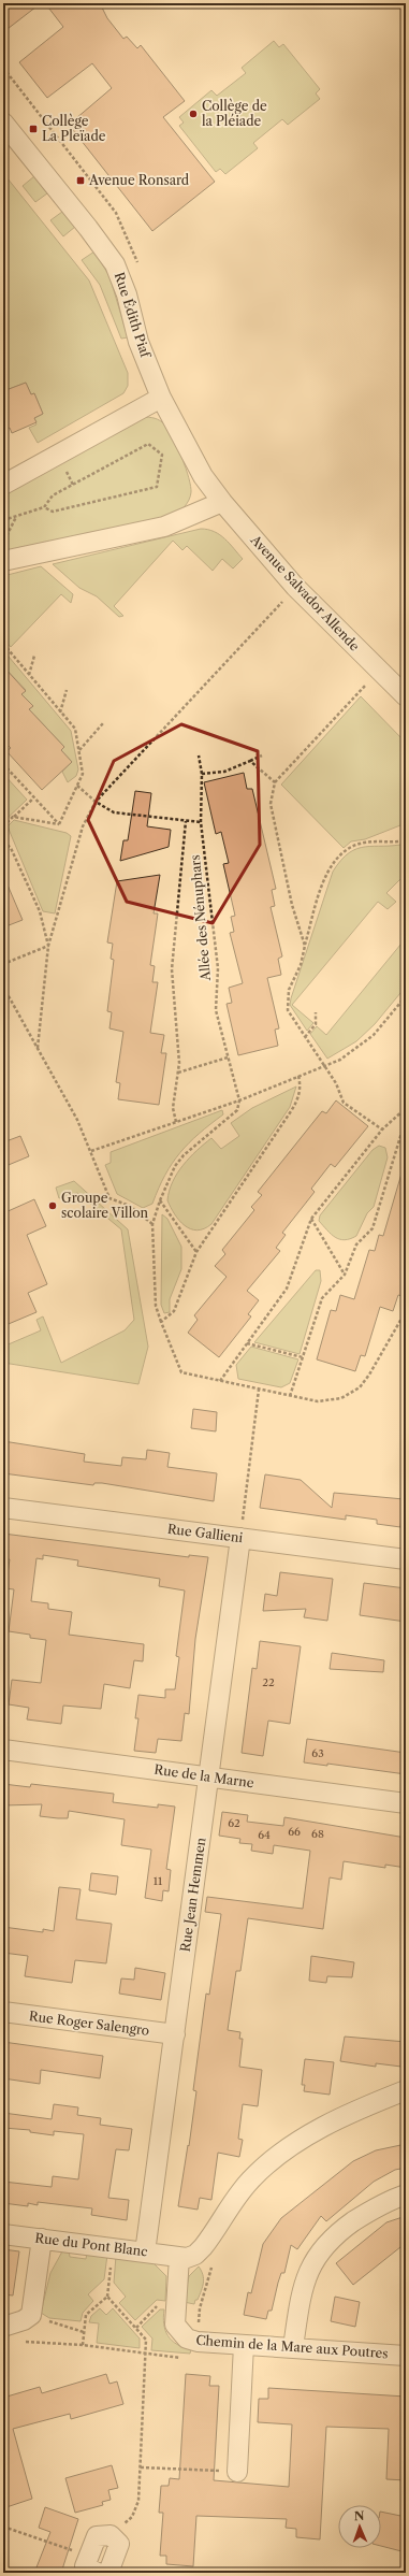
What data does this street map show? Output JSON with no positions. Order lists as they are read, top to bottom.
{
  "streets": {
    "street": [
      "Rue Édith Piaf",
      "Avenue Salvador Allende",
      "Rue Gallieni",
      "Rue de la Marne",
      "Rue Jean Hemmen",
      "Rue Roger Salengro",
      "Rue du Pont Blanc",
      "Chemin de la Mare aux Poutres"
    ],
    "path": ["Allée des Nénuphars"]
  },
  "crossings": [
    ["Rue Édith Piaf", "Avenue Salvador Allende"],
    ["Rue Gallieni", "Rue Jean Hemmen"],
    ["Rue de la Marne", "Rue Jean Hemmen"],
    ["Rue Jean Hemmen", "Rue Roger Salengro"],
    ["Rue Jean Hemmen", "Rue du Pont Blanc"],
    ["Rue du Pont Blanc", "Chemin de la Mare aux Poutres"]
  ],
  "places": {
    "other": ["Collège de la Pléiade", "Groupe scolaire Villon"],
    "transit": ["Collège La Pleïade", "Avenue Ronsard"]
  },
  "house_numbers": [
    "22",
    "63",
    "62",
    "66",
    "68",
    "64",
    "11"
  ],
  "north": "top"
}
